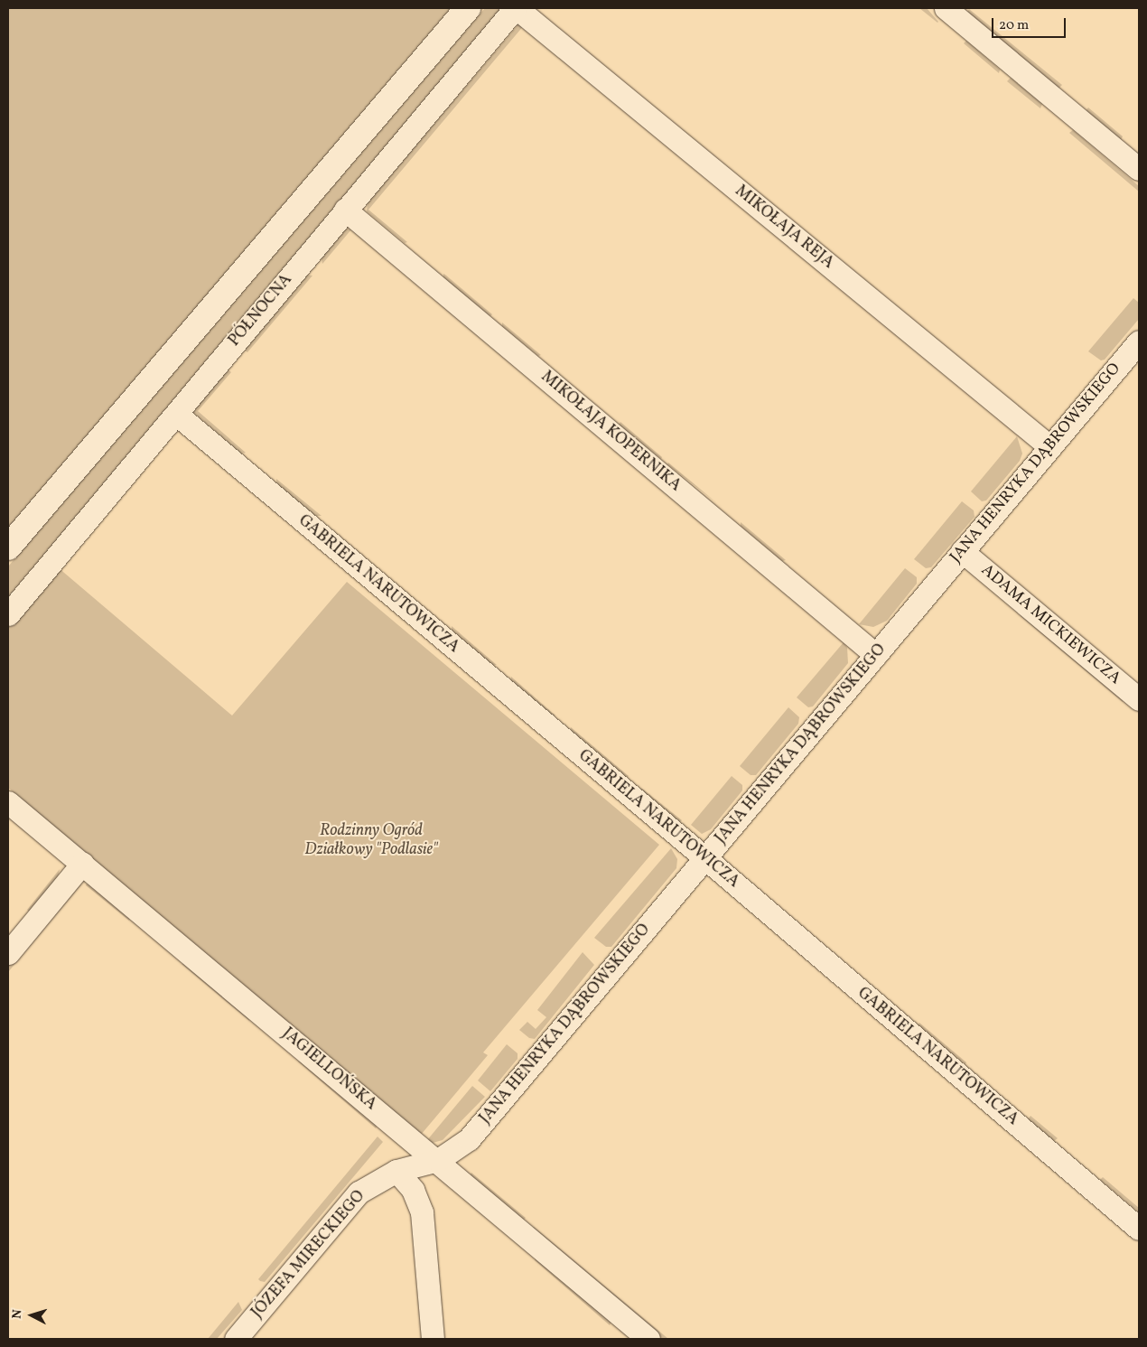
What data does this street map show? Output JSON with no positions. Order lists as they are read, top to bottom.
{
  "streets": {
    "street": [
      "MIKOŁAJA REJA",
      "PÓŁNOCNA",
      "MIKOŁAJA KOPERNIKA",
      "JANA HENRYKA DĄBROWSKIEGO",
      "GABRIELA NARUTOWICZA",
      "ADAMA MICKIEWICZA",
      "JAGIELLOŃSKA",
      "JÓZEFA MIRECKIEGO"
    ]
  },
  "crossings": [
    ["MIKOŁAJA REJA", "PÓŁNOCNA"],
    ["MIKOŁAJA REJA", "JANA HENRYKA DĄBROWSKIEGO"],
    ["PÓŁNOCNA", "MIKOŁAJA KOPERNIKA"],
    ["PÓŁNOCNA", "GABRIELA NARUTOWICZA"],
    ["MIKOŁAJA KOPERNIKA", "JANA HENRYKA DĄBROWSKIEGO"],
    ["JANA HENRYKA DĄBROWSKIEGO", "GABRIELA NARUTOWICZA"],
    ["JANA HENRYKA DĄBROWSKIEGO", "ADAMA MICKIEWICZA"],
    ["JANA HENRYKA DĄBROWSKIEGO", "JAGIELLOŃSKA"],
    ["JANA HENRYKA DĄBROWSKIEGO", "JÓZEFA MIRECKIEGO"],
    ["JAGIELLOŃSKA", "JÓZEFA MIRECKIEGO"]
  ],
  "parks": ["Rodzinny Ogród Działkowy \"Podlasie\""],
  "scale_bar": "20 m",
  "north": "left"
}
